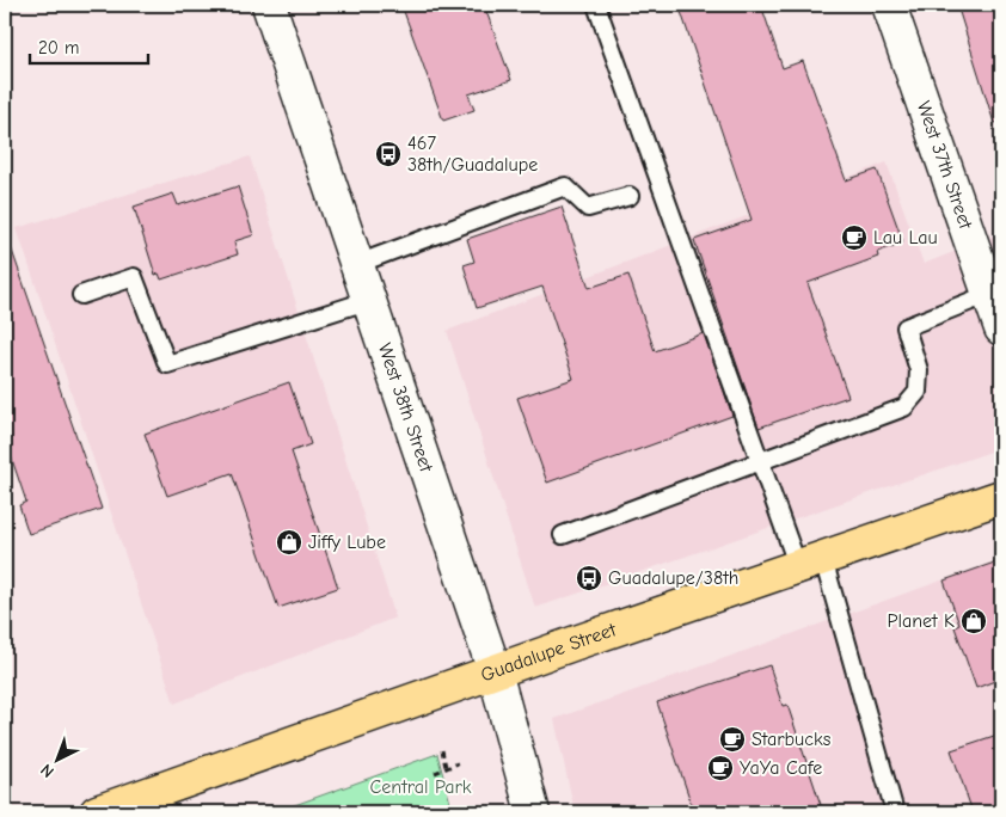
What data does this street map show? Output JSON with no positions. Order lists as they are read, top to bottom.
{
  "streets": {
    "main road": ["Guadalupe Street"],
    "street": ["West 37th Street", "West 38th Street"]
  },
  "crossings": [
    ["West 38th Street", "Guadalupe Street"]
  ],
  "parks": ["Central Park"],
  "places": {
    "bus stop": ["467 38th/Guadalupe", "Guadalupe/38th"],
    "cafe": ["Lau Lau", "Starbucks", "YaYa Cafe"],
    "shop": ["Jiffy Lube", "Planet K"]
  },
  "scale_bar": "20 m",
  "north": "bottom left"
}
